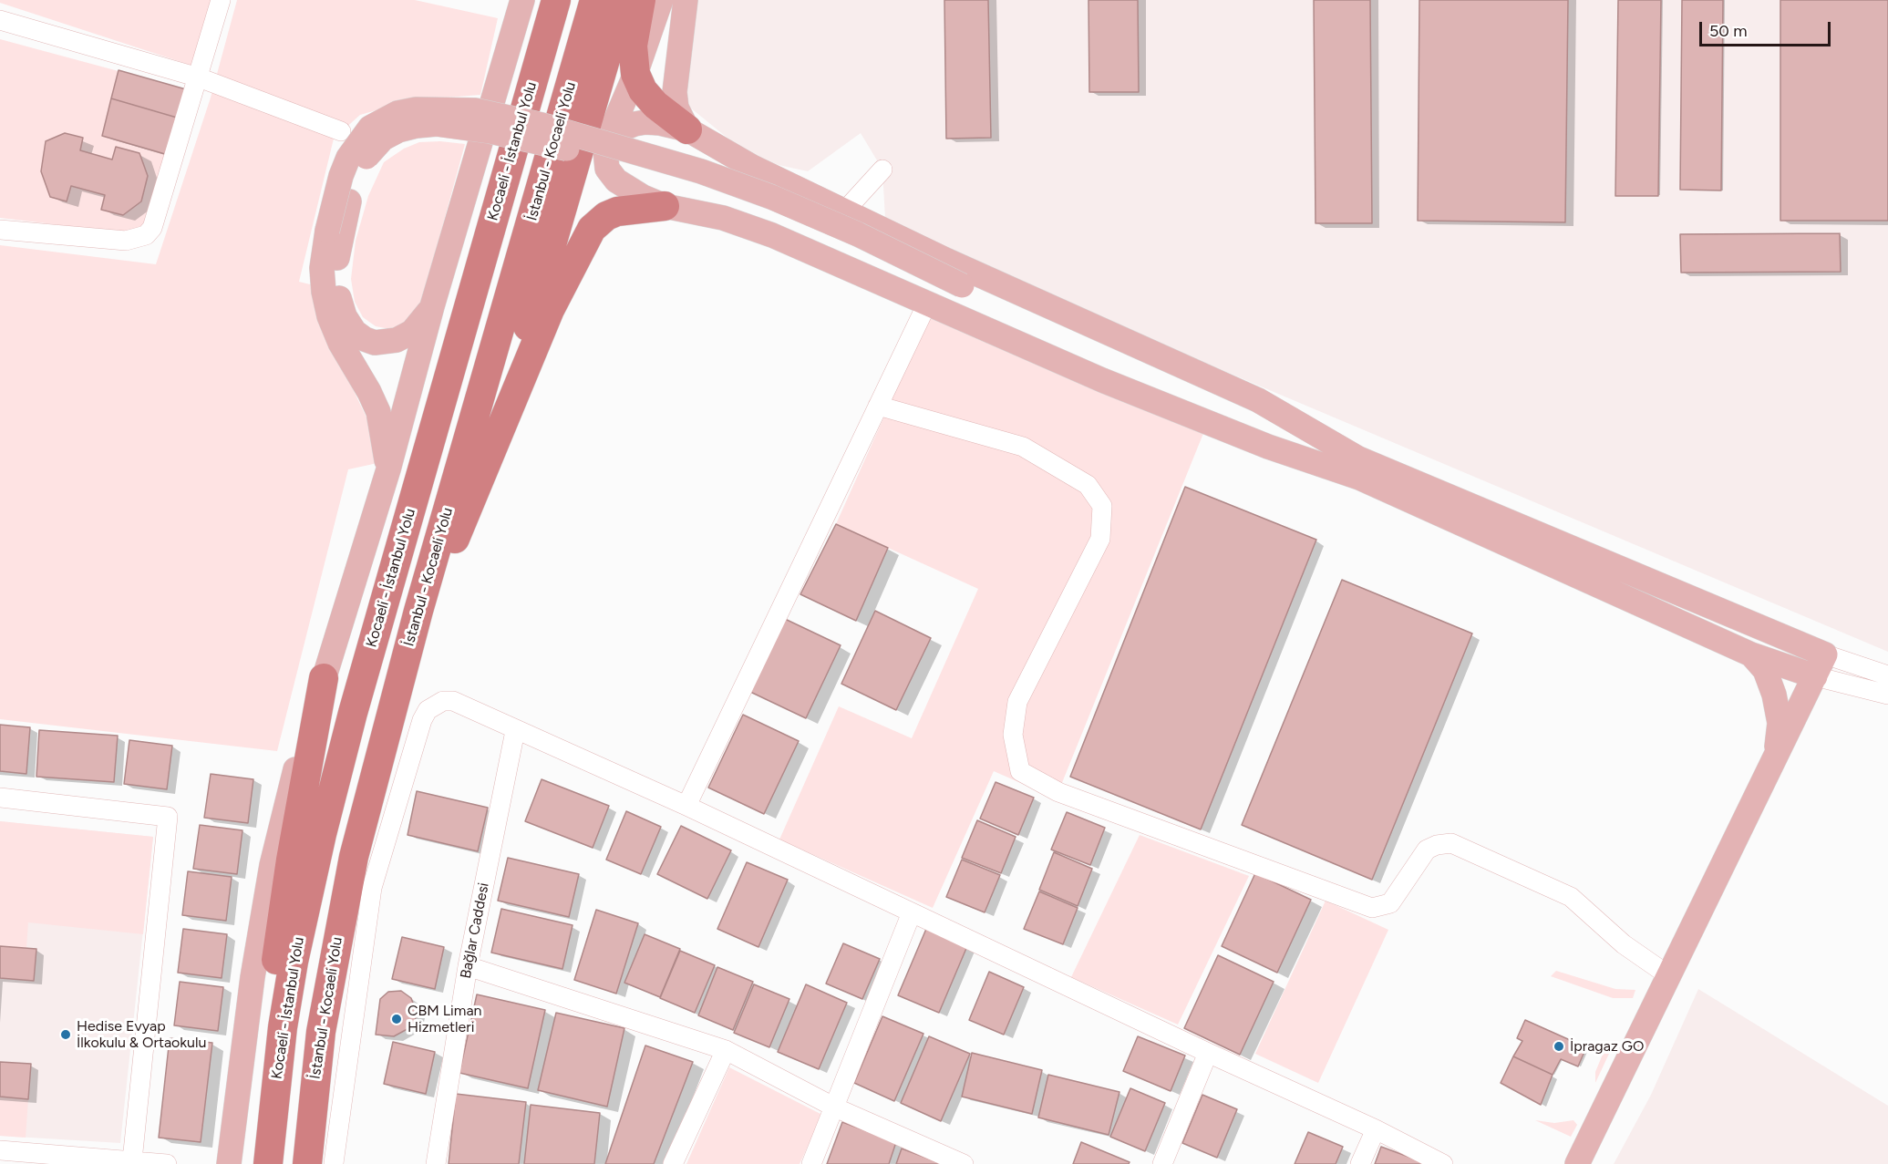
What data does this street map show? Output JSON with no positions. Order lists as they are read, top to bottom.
{
  "streets": {
    "highway": ["Kocaeli - İstanbul Yolu", "İstanbul - Kocaeli Yolu"],
    "street": ["Bağlar Caddesi"]
  },
  "places": ["CBM Liman Hizmetleri", "Hedise Evyap İlkokulu & Ortaokulu", "İpragaz GO"],
  "scale_bar": "50 m"
}
